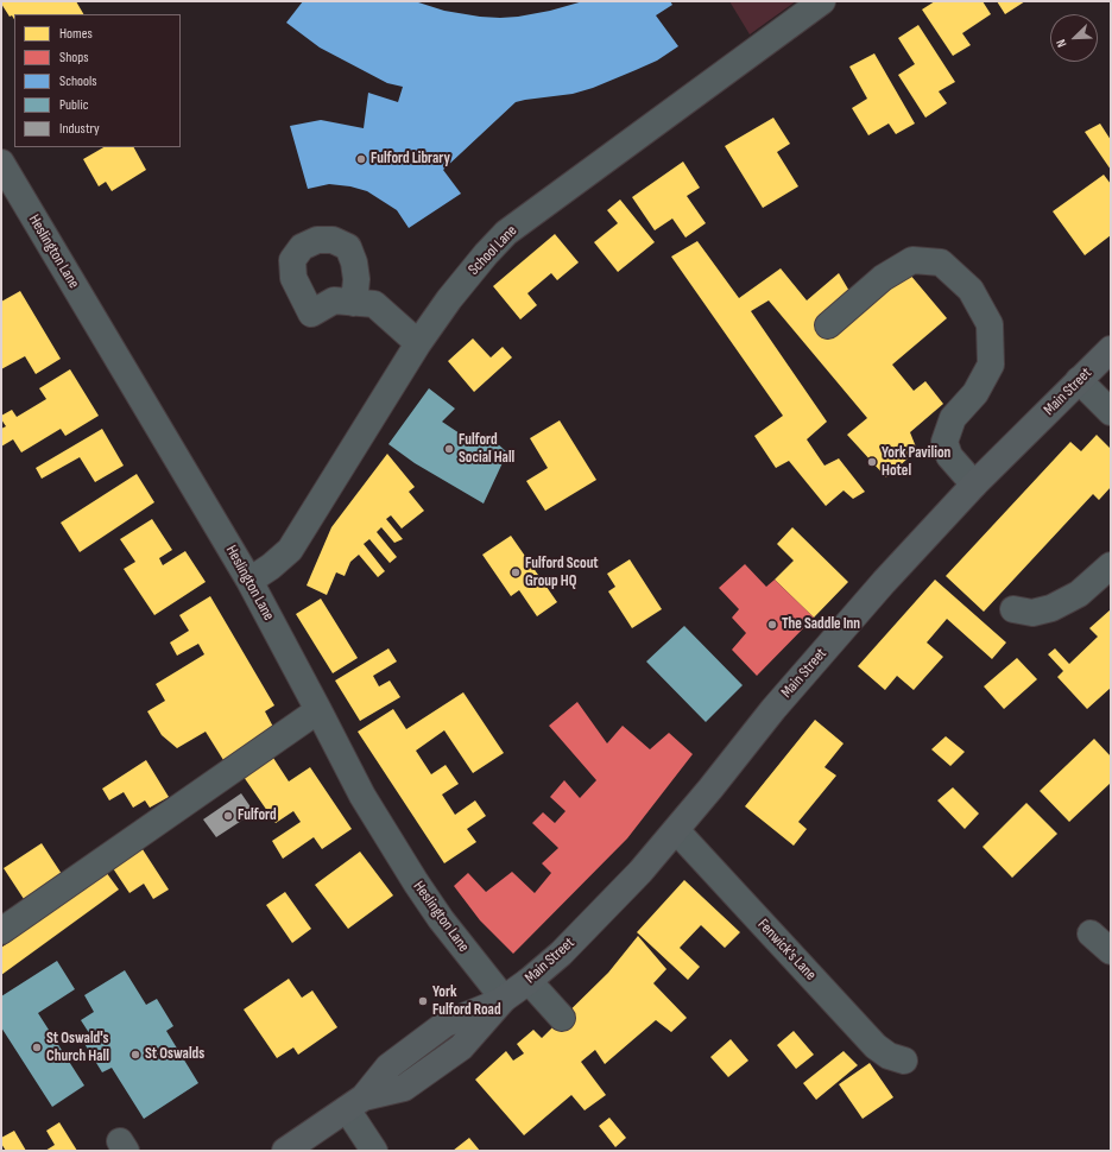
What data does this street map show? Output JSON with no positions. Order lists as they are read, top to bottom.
{
  "streets": {
    "main road": ["Main Street"],
    "street": ["School Lane", "Heslington Lane", "Fenwick's Lane"]
  },
  "crossings": [
    ["School Lane", "Heslington Lane"],
    ["Heslington Lane", "Main Street"],
    ["Main Street", "Fenwick's Lane"]
  ],
  "places": [
    "Fulford Library",
    "Fulford Social Hall",
    "York Pavilion Hotel",
    "Fulford Scout Group HQ",
    "The Saddle Inn",
    "Fulford",
    "York Fulford Road",
    "St Oswald's Church Hall",
    "St Oswalds"
  ],
  "legend": [
    "Homes",
    "Shops",
    "Schools",
    "Public",
    "Industry"
  ],
  "north": "bottom left"
}
